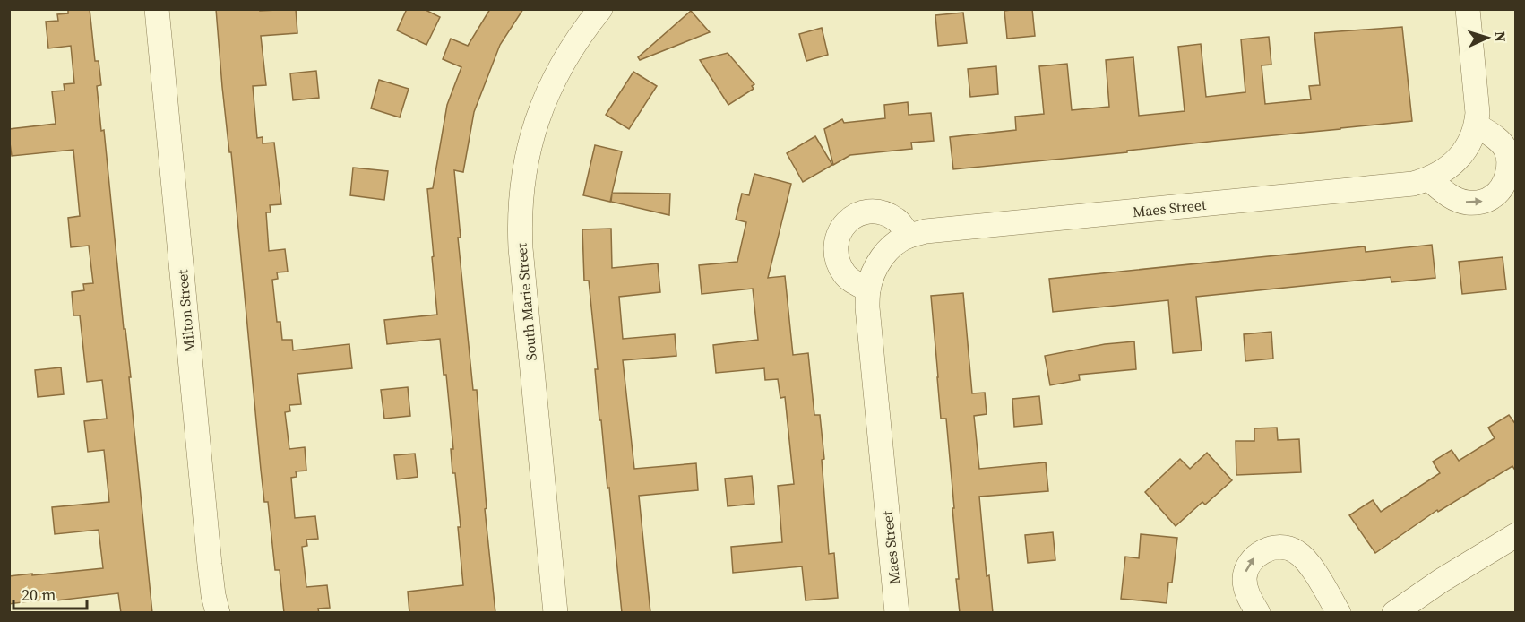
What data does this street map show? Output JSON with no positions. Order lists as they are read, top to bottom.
{
  "streets": {
    "street": ["Maes Street", "South Marie Street", "Milton Street"]
  },
  "scale_bar": "20 m",
  "north": "right"
}
